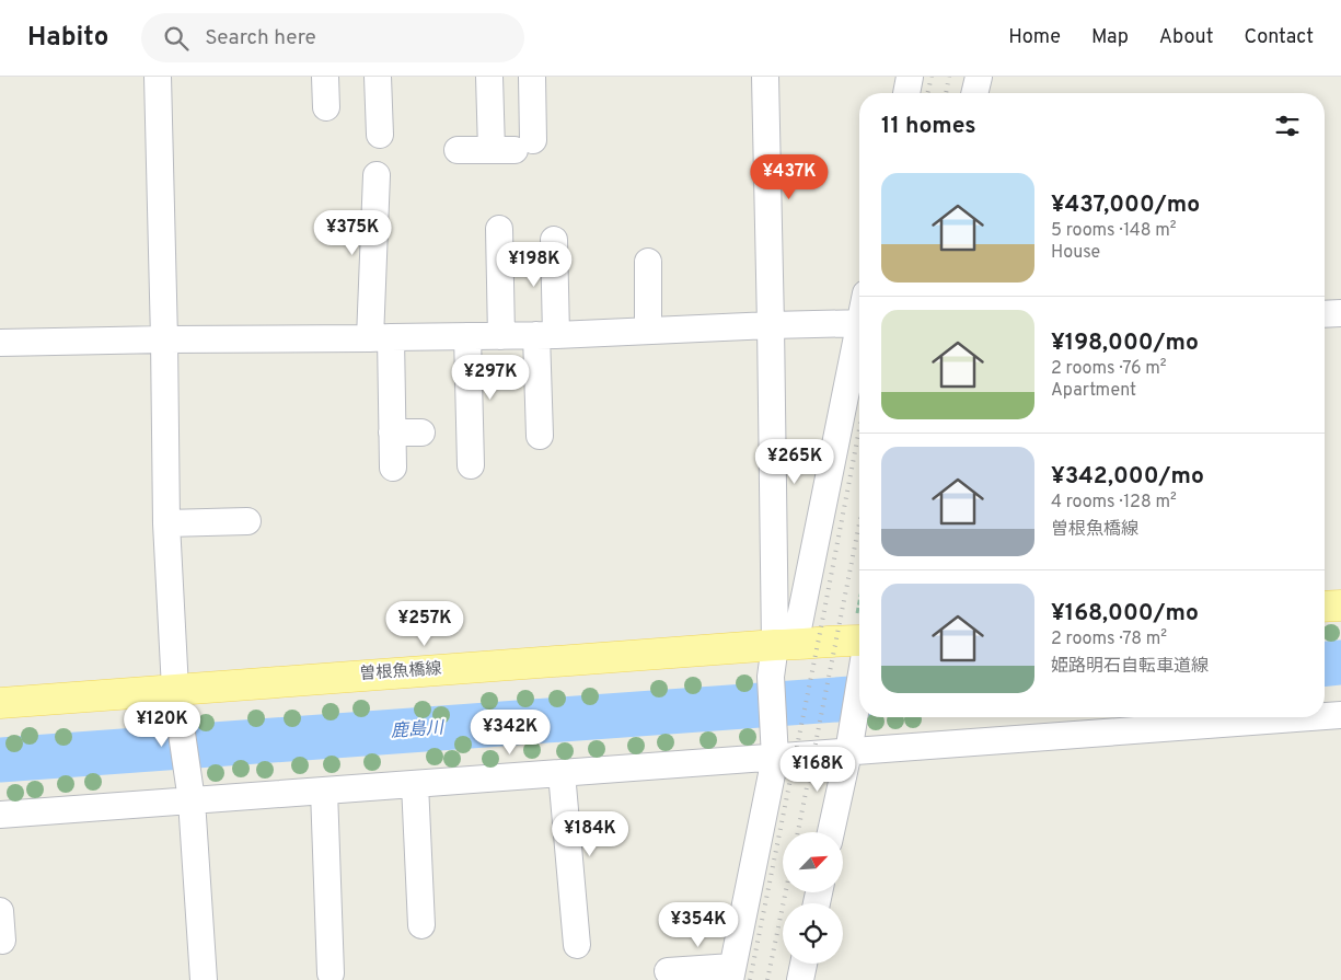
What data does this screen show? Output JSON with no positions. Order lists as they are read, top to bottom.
{
  "streets": {
    "main road": ["曽根魚橋線"]
  },
  "water": ["鹿島川"],
  "north": "top right",
  "page": {
    "header": "Habito",
    "search": "Search here",
    "nav": [
      "Home",
      "Map",
      "About",
      "Contact"
    ],
    "heading": "11 homes",
    "price": [
      "¥437K",
      "¥375K",
      "¥198K",
      "¥297K",
      "¥265K",
      "¥257K",
      "¥120K",
      "¥342K",
      "¥168K",
      "¥184K",
      "¥354K"
    ],
    "list": [
      {
        "name": "¥437,000/mo",
        "note": "5 rooms · 148 m² · House"
      },
      {
        "name": "¥198,000/mo",
        "note": "2 rooms · 76 m² · Apartment"
      },
      {
        "name": "¥342,000/mo",
        "note": "4 rooms · 128 m² · 曽根魚橋線"
      },
      {
        "name": "¥168,000/mo",
        "note": "2 rooms · 78 m² · 姫路明石自転車道線"
      }
    ]
  }
}
